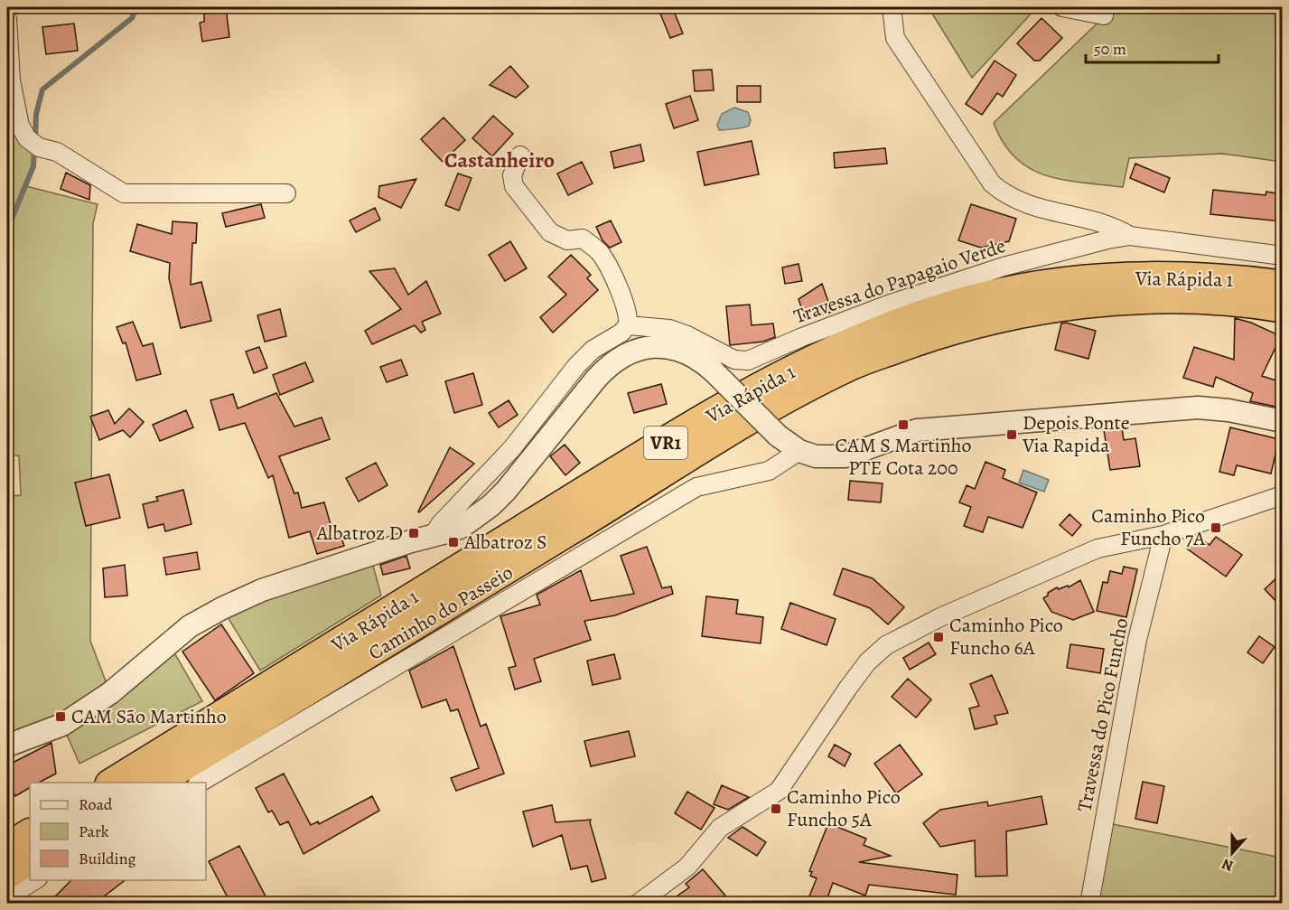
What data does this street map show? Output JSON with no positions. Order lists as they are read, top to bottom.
{
  "streets": {
    "highway": ["Via Rápida 1", "VR1"],
    "street": ["Travessa do Papagaio Verde", "Caminho do Passeio", "Travessa do Pico Funcho"]
  },
  "districts": ["Castanheiro"],
  "places": {
    "transit": [
      "CAM S Martinho PTE Cota 200",
      "Depois Ponte Via Rapida",
      "Caminho Pico Funcho 7A",
      "Albatroz D",
      "Albatroz S",
      "Caminho Pico Funcho 6A",
      "CAM São Martinho",
      "Caminho Pico Funcho 5A"
    ]
  },
  "legend": ["Road", "Park", "Building"],
  "scale_bar": "50 m",
  "north": "bottom"
}
